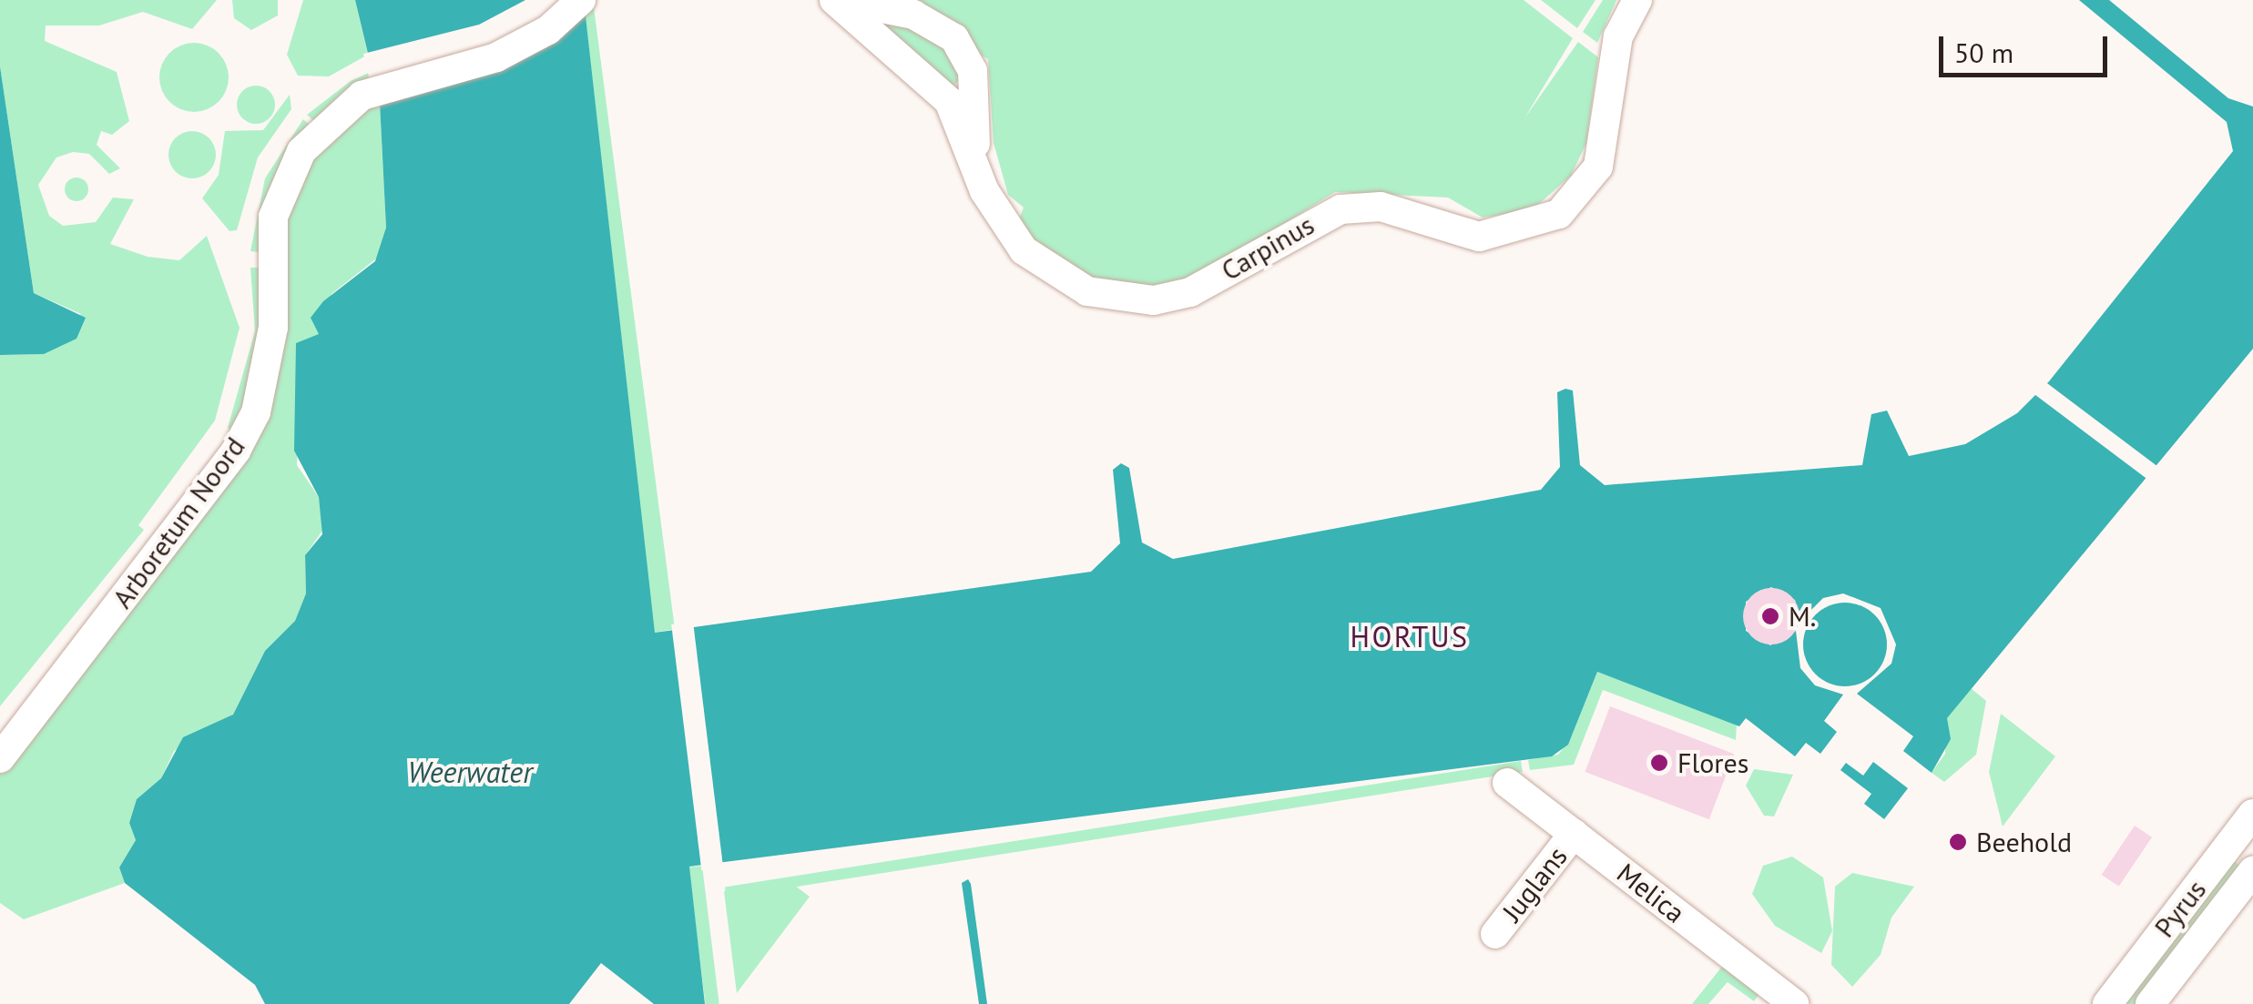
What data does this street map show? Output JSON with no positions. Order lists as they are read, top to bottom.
{
  "streets": {
    "street": [
      "Carpinus",
      "Arboretum Noord",
      "Juglans",
      "Melica",
      "Pyrus"
    ]
  },
  "crossings": [
    ["Juglans", "Melica"]
  ],
  "districts": ["HORTUS"],
  "water": ["Weerwater"],
  "places": ["M.", "Flores", "Beehold"],
  "scale_bar": "50 m"
}
